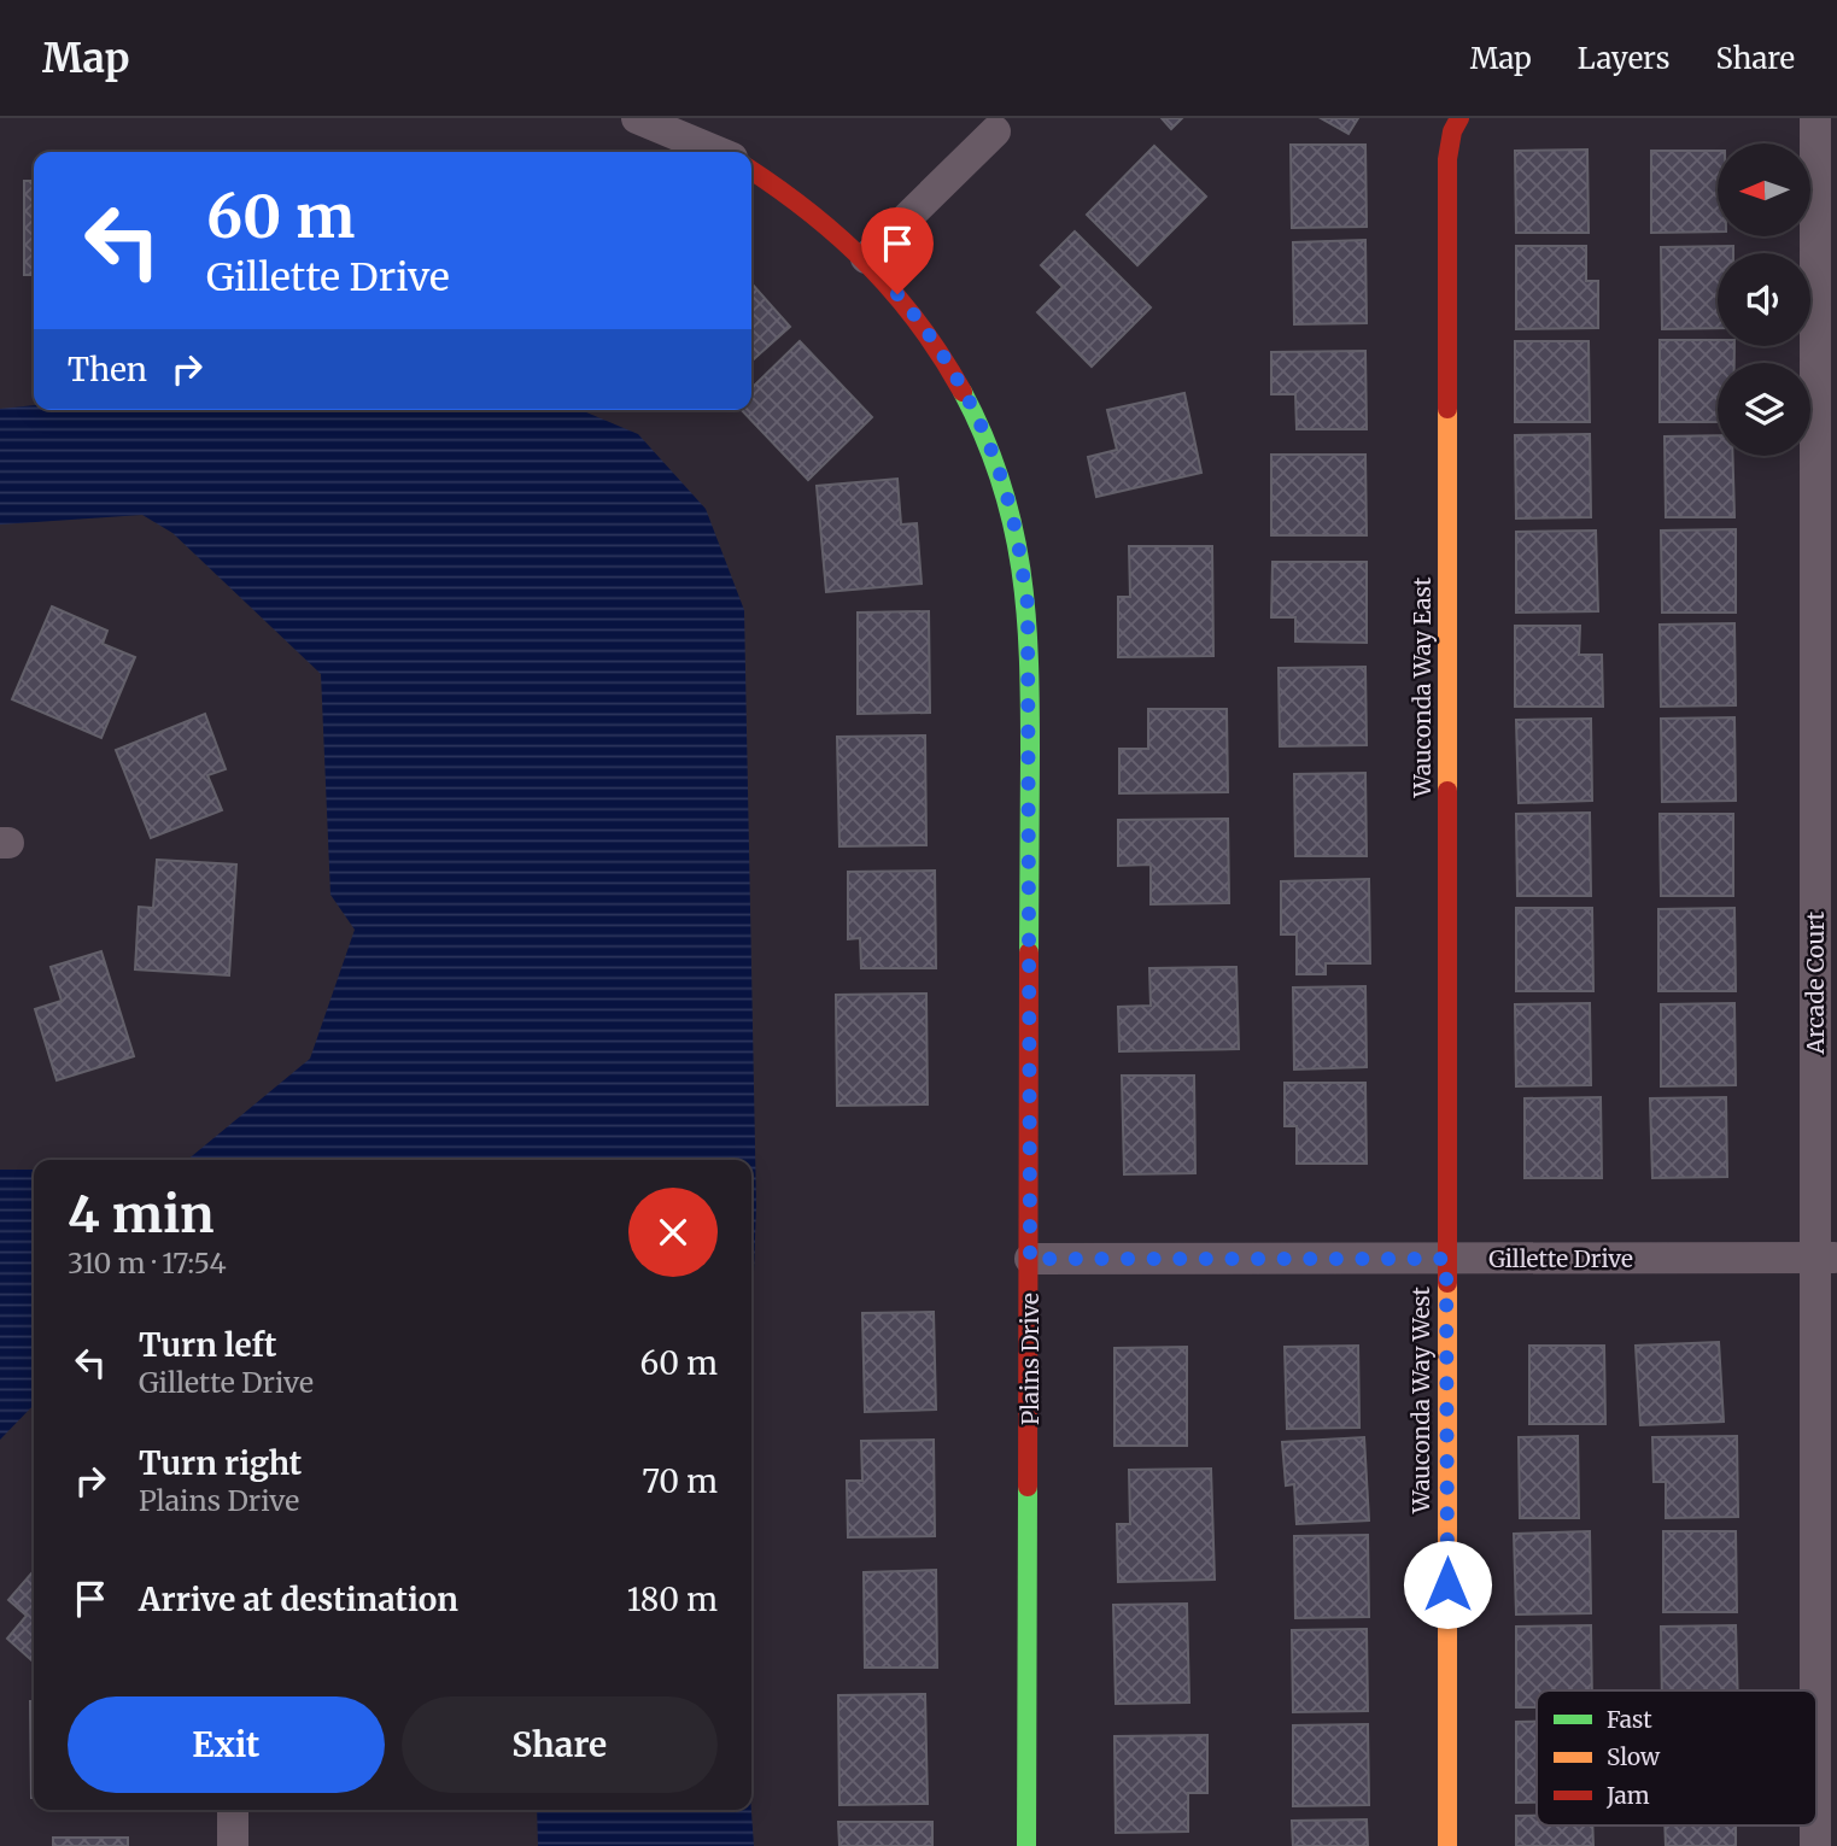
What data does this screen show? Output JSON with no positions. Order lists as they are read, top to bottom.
{
  "streets": {
    "street": [
      "Wauconda Way East",
      "Arcade Court",
      "Gillette Drive",
      "Plains Drive",
      "Wauconda Way West"
    ]
  },
  "crossings": [
    ["Wauconda Way East", "Gillette Drive"],
    ["Wauconda Way East", "Wauconda Way West"],
    ["Arcade Court", "Gillette Drive"],
    ["Gillette Drive", "Plains Drive"],
    ["Gillette Drive", "Wauconda Way West"]
  ],
  "legend": ["Fast", "Slow", "Jam"],
  "north": "left",
  "page": {
    "header": "Map",
    "nav": ["Map", "Layers", "Share"],
    "turn": ["60 m", "Gillette Drive"],
    "then": "Then",
    "heading": ["4 min", "310 m · 17:54"],
    "list": [
      {
        "name": "Turn left",
        "note": "Gillette Drive",
        "value": "60 m"
      },
      {
        "name": "Turn right",
        "note": "Plains Drive",
        "value": "70 m"
      },
      {
        "name": "Arrive at destination",
        "value": "180 m"
      }
    ],
    "buttons": ["Exit", "Share"]
  }
}
